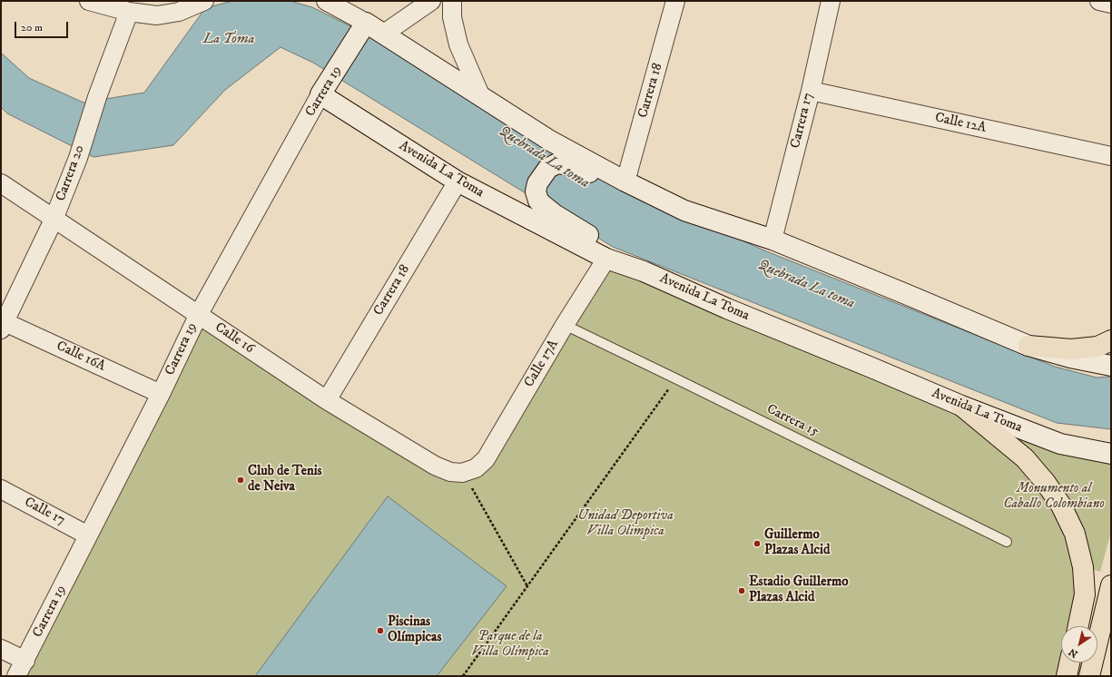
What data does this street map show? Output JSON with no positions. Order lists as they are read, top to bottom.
{
  "streets": {
    "main road": ["Carrera 19", "Avenida La Toma"],
    "street": [
      "Carrera 18",
      "Carrera 17",
      "Calle 12A",
      "Carrera 20",
      "Calle 16",
      "Calle 16A",
      "Calle 17A",
      "Calle 17"
    ],
    "lane": ["Carrera 15"]
  },
  "crossings": [
    ["Carrera 18", "Avenida La Toma"],
    ["Carrera 18", "Calle 16"],
    ["Carrera 19", "Avenida La Toma"],
    ["Carrera 19", "Calle 16"],
    ["Carrera 19", "Calle 16A"],
    ["Carrera 19", "Calle 17"],
    ["Carrera 17", "Calle 12A"],
    ["Avenida La Toma", "Calle 17A"],
    ["Carrera 20", "Calle 16"],
    ["Carrera 20", "Calle 16A"],
    ["Calle 16", "Calle 17A"],
    ["Calle 17A", "Carrera 15"]
  ],
  "water": ["La Toma", "Quebrada La toma"],
  "parks": ["Monumento al Caballo Colombiano", "Unidad Deportiva Villa Olimpica", "Parque de la Villa Olímpica"],
  "places": [
    "Club de Tenis de Neiva",
    "Guillermo Plazas Alcid",
    "Estadio Guillermo Plazas Alcid",
    "Piscinas Olímpicas"
  ],
  "scale_bar": "20 m",
  "north": "bottom left"
}
